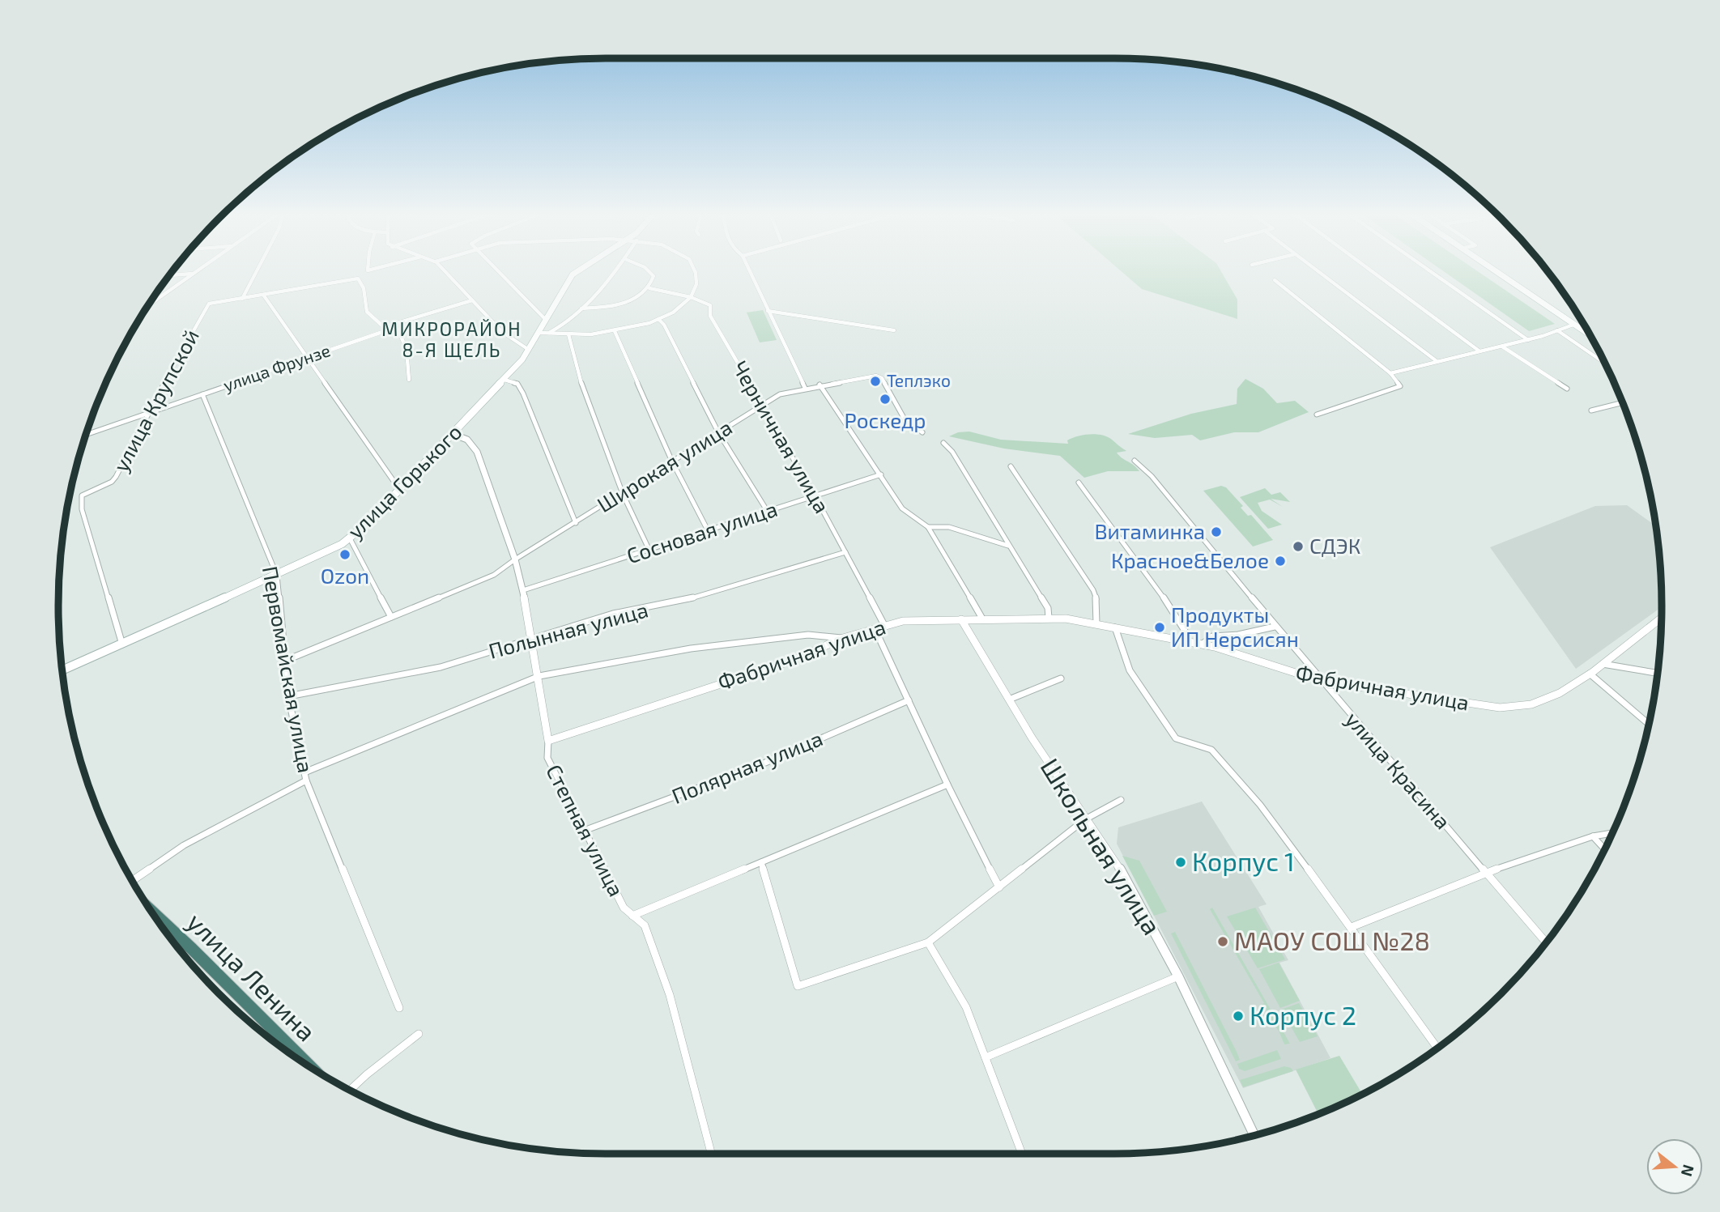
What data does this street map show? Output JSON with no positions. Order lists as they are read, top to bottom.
{
  "streets": {
    "highway": ["улица Ленина"],
    "main road": ["улица Горького"],
    "street": [
      "улица Фрунзе",
      "улица Крупской",
      "Черничная улица",
      "Широкая улица",
      "Сосновая улица",
      "Полынная улица",
      "Фабричная улица",
      "Первомайская улица",
      "Полярная улица",
      "улица Красина",
      "Степная улица",
      "Школьная улица"
    ]
  },
  "crossings": [
    ["улица Фрунзе", "улица Крупской"],
    ["улица Фрунзе", "Первомайская улица"],
    ["улица Крупской", "улица Горького"],
    ["Черничная улица", "Широкая улица"],
    ["Черничная улица", "Сосновая улица"],
    ["Черничная улица", "Полынная улица"],
    ["Черничная улица", "Фабричная улица"],
    ["Широкая улица", "Первомайская улица"],
    ["Широкая улица", "Степная улица"],
    ["улица Горького", "Первомайская улица"],
    ["улица Горького", "Степная улица"],
    ["Сосновая улица", "Степная улица"],
    ["Полынная улица", "Первомайская улица"],
    ["Полынная улица", "Степная улица"],
    ["Фабричная улица", "улица Красина"],
    ["Фабричная улица", "Степная улица"],
    ["Фабричная улица", "Школьная улица"],
    ["Полярная улица", "Степная улица"]
  ],
  "districts": ["МИКРОРАЙОН 8-Я ЩЕЛЬ"],
  "places": [
    "Теплэко",
    "Роскедр",
    "Витаминка",
    "СДЭК",
    "Ozon",
    "Красное&Белое",
    "Продукты ИП Нерсисян",
    "Корпус 1",
    "МАОУ СОШ №28",
    "Корпус 2"
  ],
  "north": "right"
}
